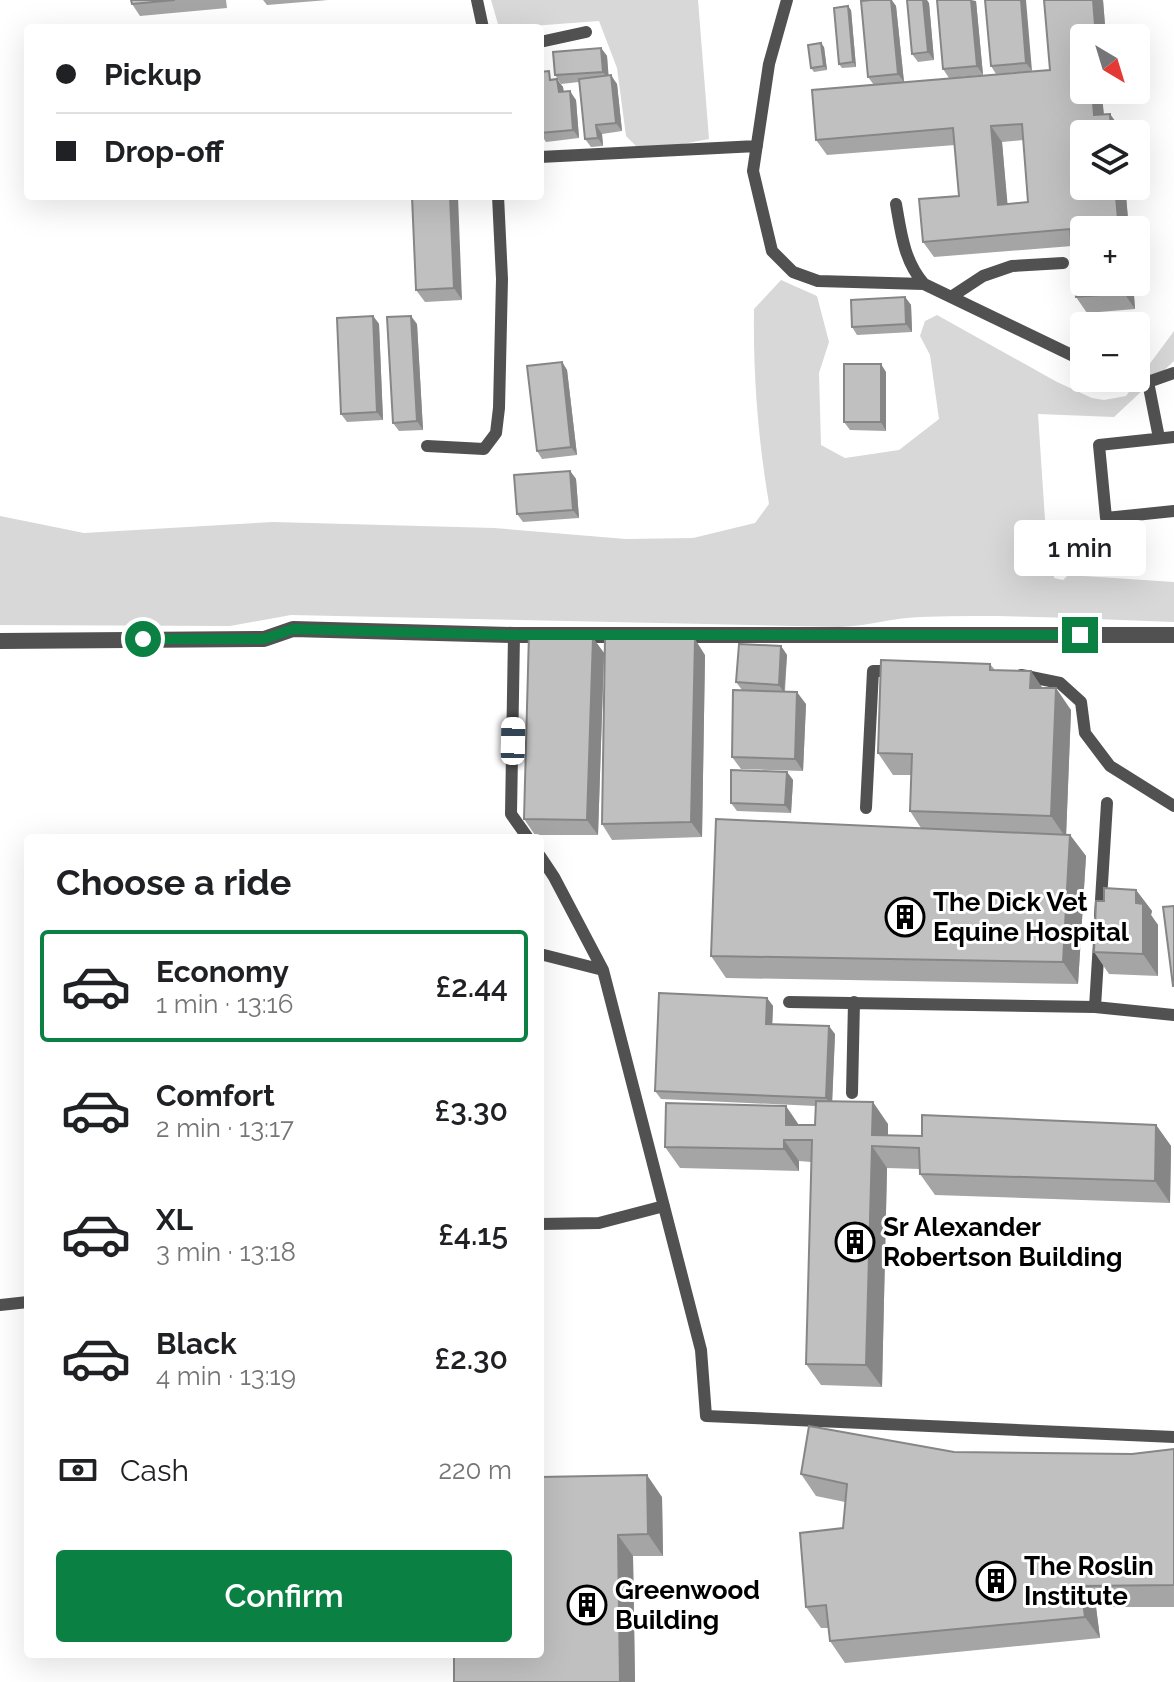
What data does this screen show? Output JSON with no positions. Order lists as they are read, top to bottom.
{
  "places": {
    "building": [
      "The Dick Vet Equine Hospital",
      "Sr Alexander Robertson Building",
      "The Roslin Institute",
      "Greenwood Building"
    ]
  },
  "north": "bottom right",
  "page": {
    "map_buttons": ["+", "−"],
    "banner": ["Pickup", "Drop-off"],
    "bubble": "1 min",
    "heading": "Choose a ride",
    "list": [
      {
        "name": "Economy",
        "note": "1 min · 13:16",
        "value": "£2.44"
      },
      {
        "name": "Comfort",
        "note": "2 min · 13:17",
        "value": "£3.30"
      },
      {
        "name": "XL",
        "note": "3 min · 13:18",
        "value": "£4.15"
      },
      {
        "name": "Black",
        "note": "4 min · 13:19",
        "value": "£2.30"
      }
    ],
    "pay": ["Cash", "220 m"],
    "buttons": "Confirm"
  }
}
